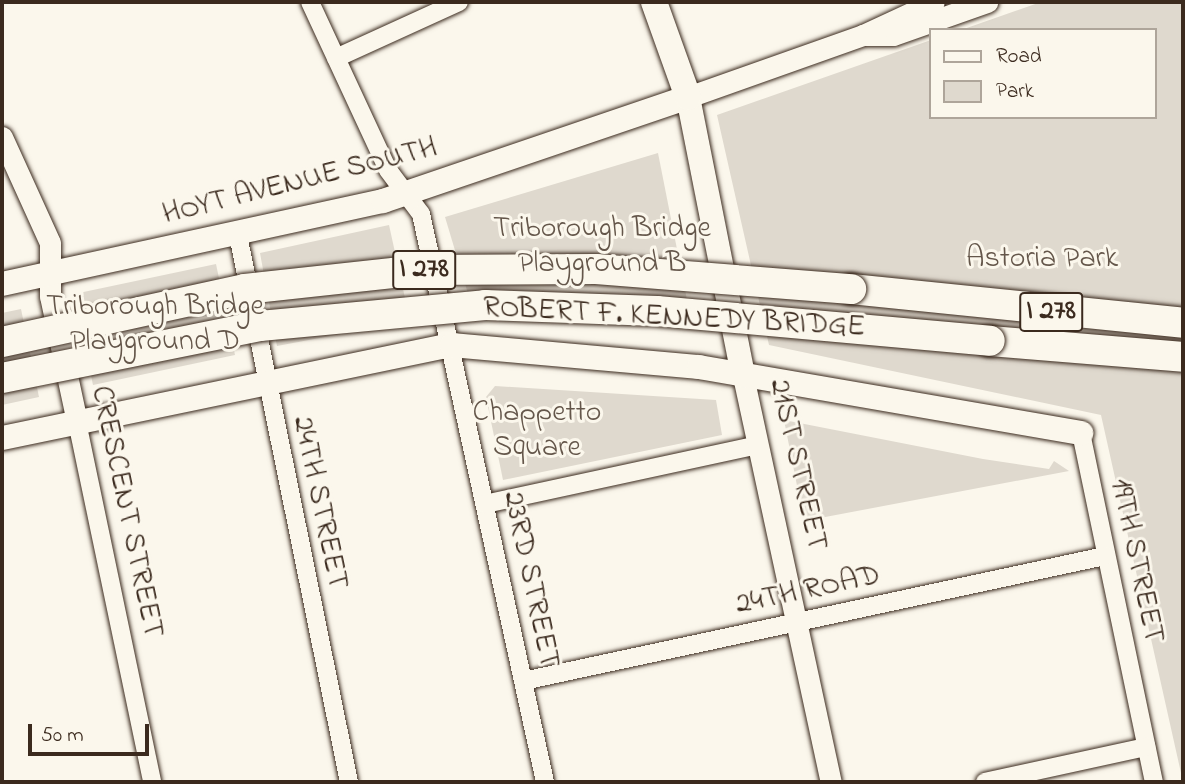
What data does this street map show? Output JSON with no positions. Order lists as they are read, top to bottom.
{
  "streets": {
    "highway": ["I 278", "ROBERT F. KENNEDY BRIDGE"],
    "main road": ["HOYT AVENUE SOUTH", "21ST STREET"],
    "street": [
      "24TH STREET",
      "CRESCENT STREET",
      "19TH STREET",
      "23RD STREET",
      "24TH ROAD"
    ]
  },
  "crossings": [
    ["HOYT AVENUE SOUTH", "21ST STREET"],
    ["HOYT AVENUE SOUTH", "24TH STREET"],
    ["HOYT AVENUE SOUTH", "CRESCENT STREET"],
    ["HOYT AVENUE SOUTH", "23RD STREET"],
    ["21ST STREET", "24TH ROAD"],
    ["19TH STREET", "24TH ROAD"],
    ["23RD STREET", "24TH ROAD"]
  ],
  "parks": [
    "Triborough Bridge Playground B",
    "Astoria Park",
    "Triborough Bridge Playground D",
    "Chappetto Square"
  ],
  "legend": ["Road", "Park"],
  "scale_bar": "50 m"
}
